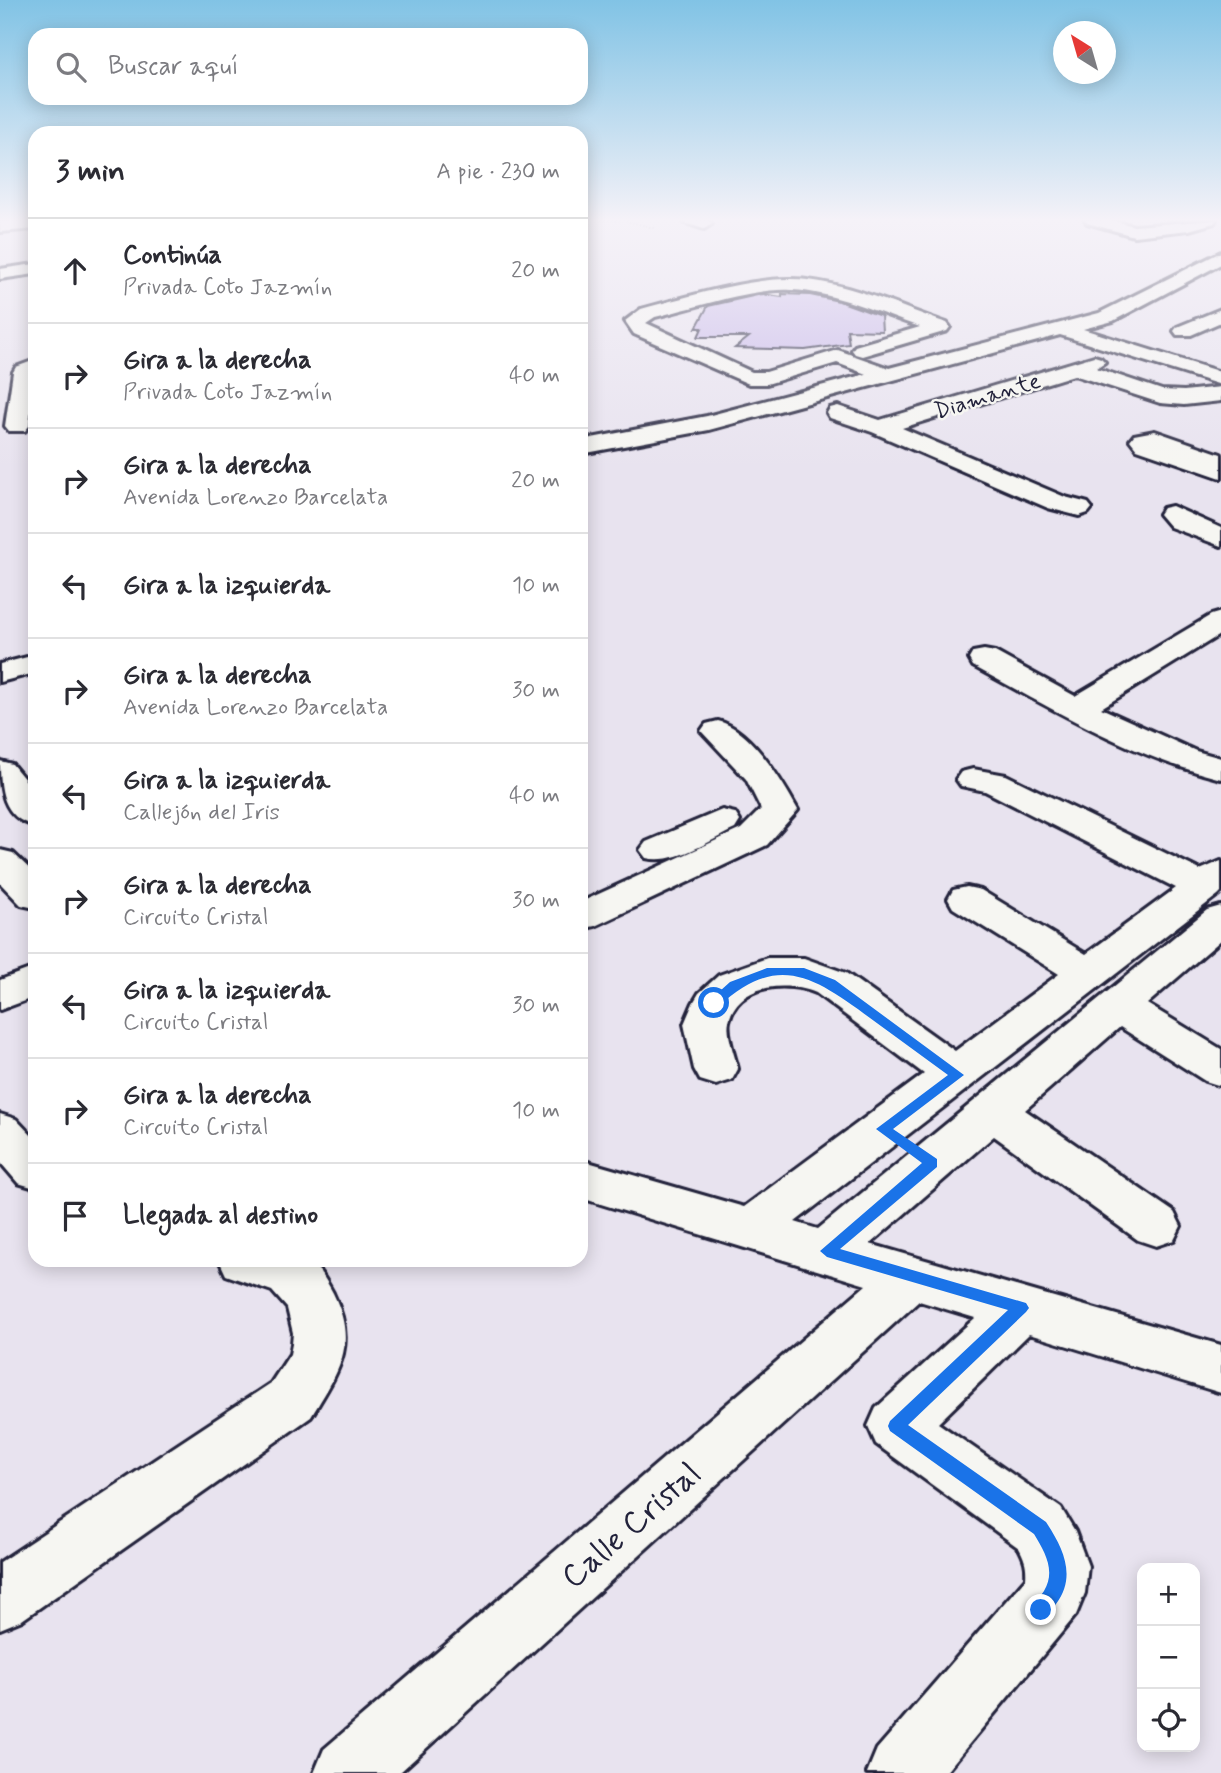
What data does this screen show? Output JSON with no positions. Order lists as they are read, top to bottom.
{
  "streets": {
    "street": ["Diamante", "Calle Cristal"]
  },
  "north": "top left",
  "page": {
    "search": "Buscar aquí",
    "heading": ["3 min", "A pie · 230 m"],
    "list": [
      ["Continúa", "Privada Coto Jazmín", "20 m"],
      ["Gira a la derecha", "Privada Coto Jazmín", "40 m"],
      ["Gira a la derecha", "Avenida Lorenzo Barcelata", "20 m"],
      ["Gira a la izquierda", "10 m"],
      ["Gira a la derecha", "Avenida Lorenzo Barcelata", "30 m"],
      ["Gira a la izquierda", "Callejón del Iris", "40 m"],
      ["Gira a la derecha", "Circuito Cristal", "30 m"],
      ["Gira a la izquierda", "Circuito Cristal", "30 m"],
      ["Gira a la derecha", "Circuito Cristal", "10 m"],
      "Llegada al destino"
    ],
    "map_buttons": ["+", "−"]
  }
}
